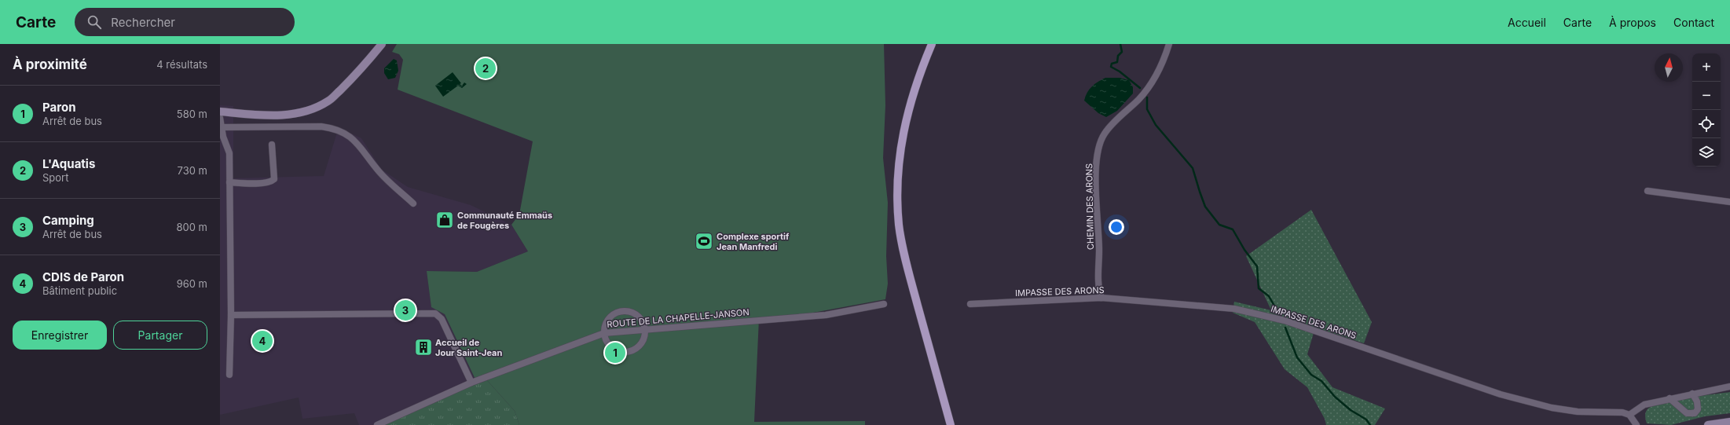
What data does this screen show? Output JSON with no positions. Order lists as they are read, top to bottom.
{
  "streets": {
    "street": ["CHEMIN DES ARONS", "IMPASSE DES ARONS", "ROUTE DE LA CHAPELLE-JANSON"]
  },
  "crossings": [
    ["CHEMIN DES ARONS", "IMPASSE DES ARONS"]
  ],
  "places": {
    "shop": ["Communauté Emmaüs de Fougères"],
    "sports": ["Complexe sportif Jean Manfredi"],
    "building": ["Accueil de Jour Saint-Jean"]
  },
  "north": "top",
  "page": {
    "header": "Carte",
    "search": "Rechercher",
    "nav": [
      "Accueil",
      "Carte",
      "À propos",
      "Contact"
    ],
    "heading": ["À proximité", "4 résultats"],
    "map_buttons": ["+", "−"],
    "pins": [
      "2",
      "3",
      "4",
      "1"
    ],
    "list": [
      {
        "mark": "1",
        "name": "Paron",
        "note": "Arrêt de bus",
        "value": "580 m"
      },
      {
        "mark": "2",
        "name": "L'Aquatis",
        "note": "Sport",
        "value": "730 m"
      },
      {
        "mark": "3",
        "name": "Camping",
        "note": "Arrêt de bus",
        "value": "800 m"
      },
      {
        "mark": "4",
        "name": "CDIS de Paron",
        "note": "Bâtiment public",
        "value": "960 m"
      }
    ],
    "buttons": ["Enregistrer", "Partager"]
  }
}
